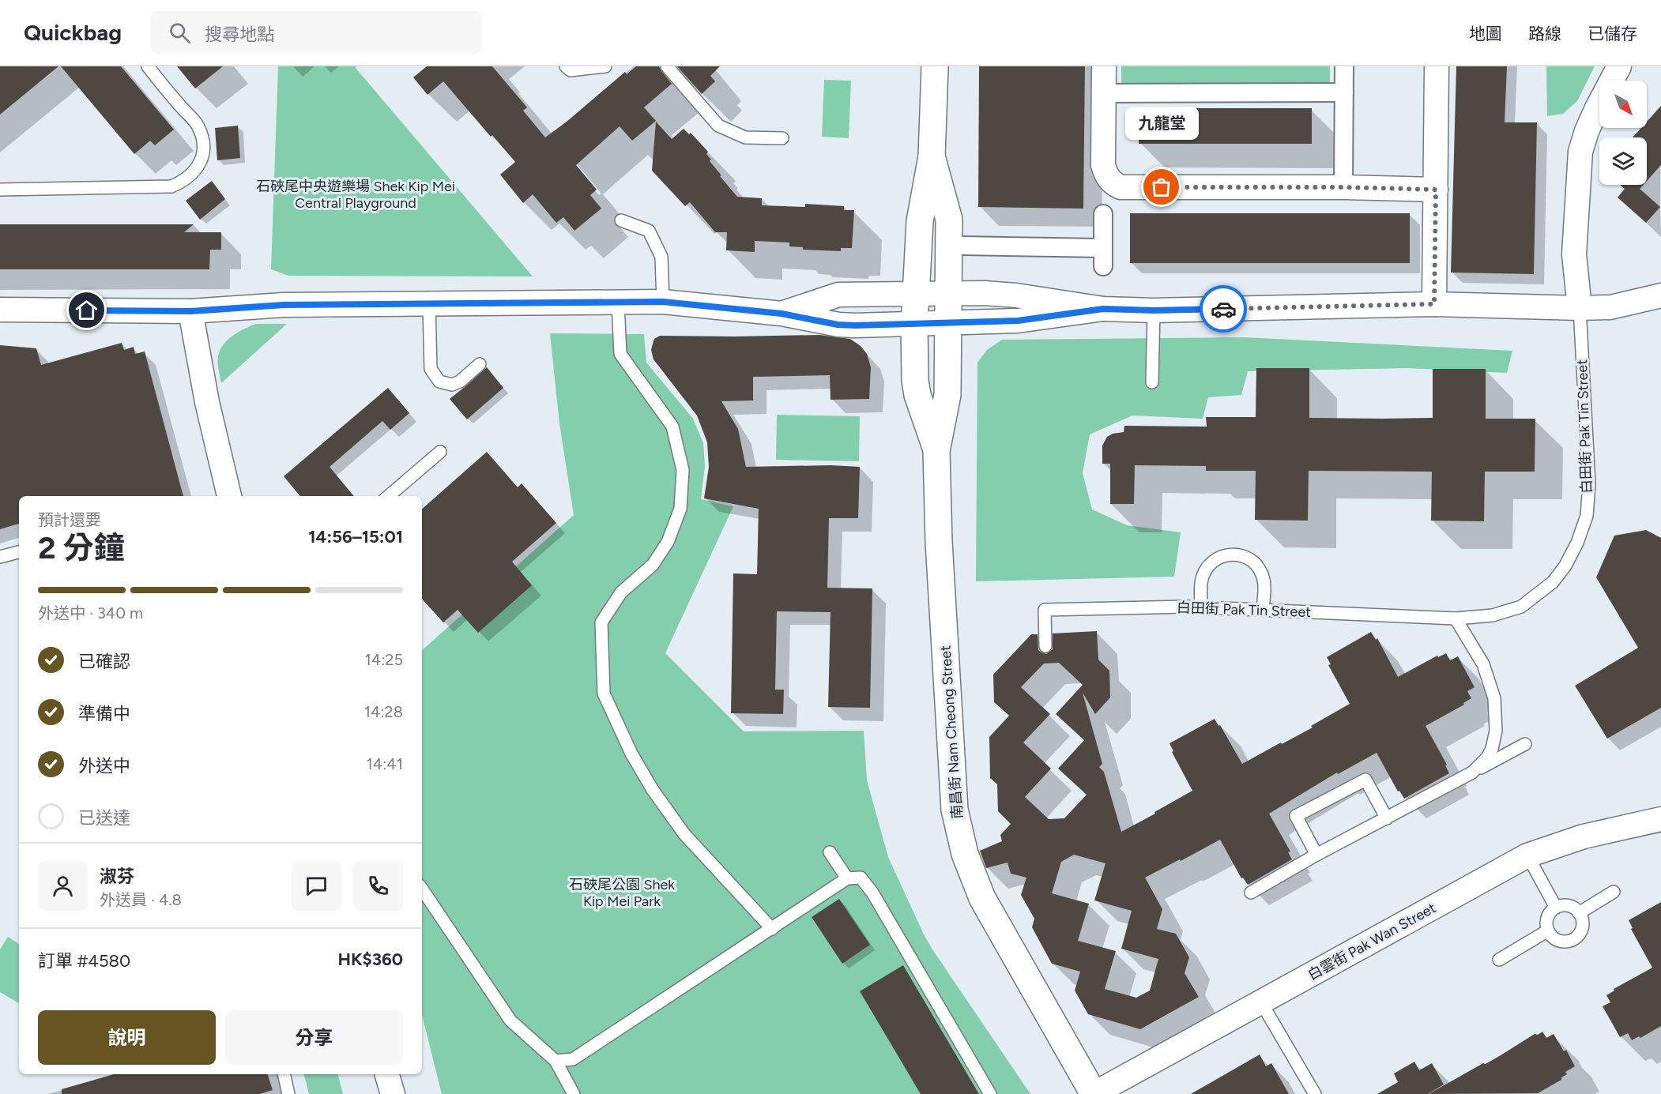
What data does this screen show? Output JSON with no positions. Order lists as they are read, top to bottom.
{
  "streets": {
    "main road": ["南昌街 Nam Cheong Street"],
    "street": ["白田街 Pak Tin Street", "白雲街 Pak Wan Street"]
  },
  "crossings": [
    ["南昌街 Nam Cheong Street", "白雲街 Pak Wan Street"]
  ],
  "parks": ["石硤尾中央遊樂場 Shek Kip Mei Central Playground", "石硤尾公園 Shek Kip Mei Park"],
  "places": ["九龍堂"],
  "north": "bottom right",
  "page": {
    "header": "Quickbag",
    "search": "搜尋地點",
    "nav": ["地圖", "路線", "已儲存"],
    "bubble": "九龍堂",
    "heading": ["2 分鐘", "預計還要", "14:56–15:01"],
    "panel": [
      "淑芬",
      "外送員 · 4.8",
      "訂單 #4580",
      "HK$360"
    ],
    "bar": "外送中 · 340 m",
    "list": [
      ["已確認", "14:25"],
      ["準備中", "14:28"],
      ["外送中", "14:41"],
      "已送達"
    ],
    "buttons": ["說明", "分享"]
  }
}
